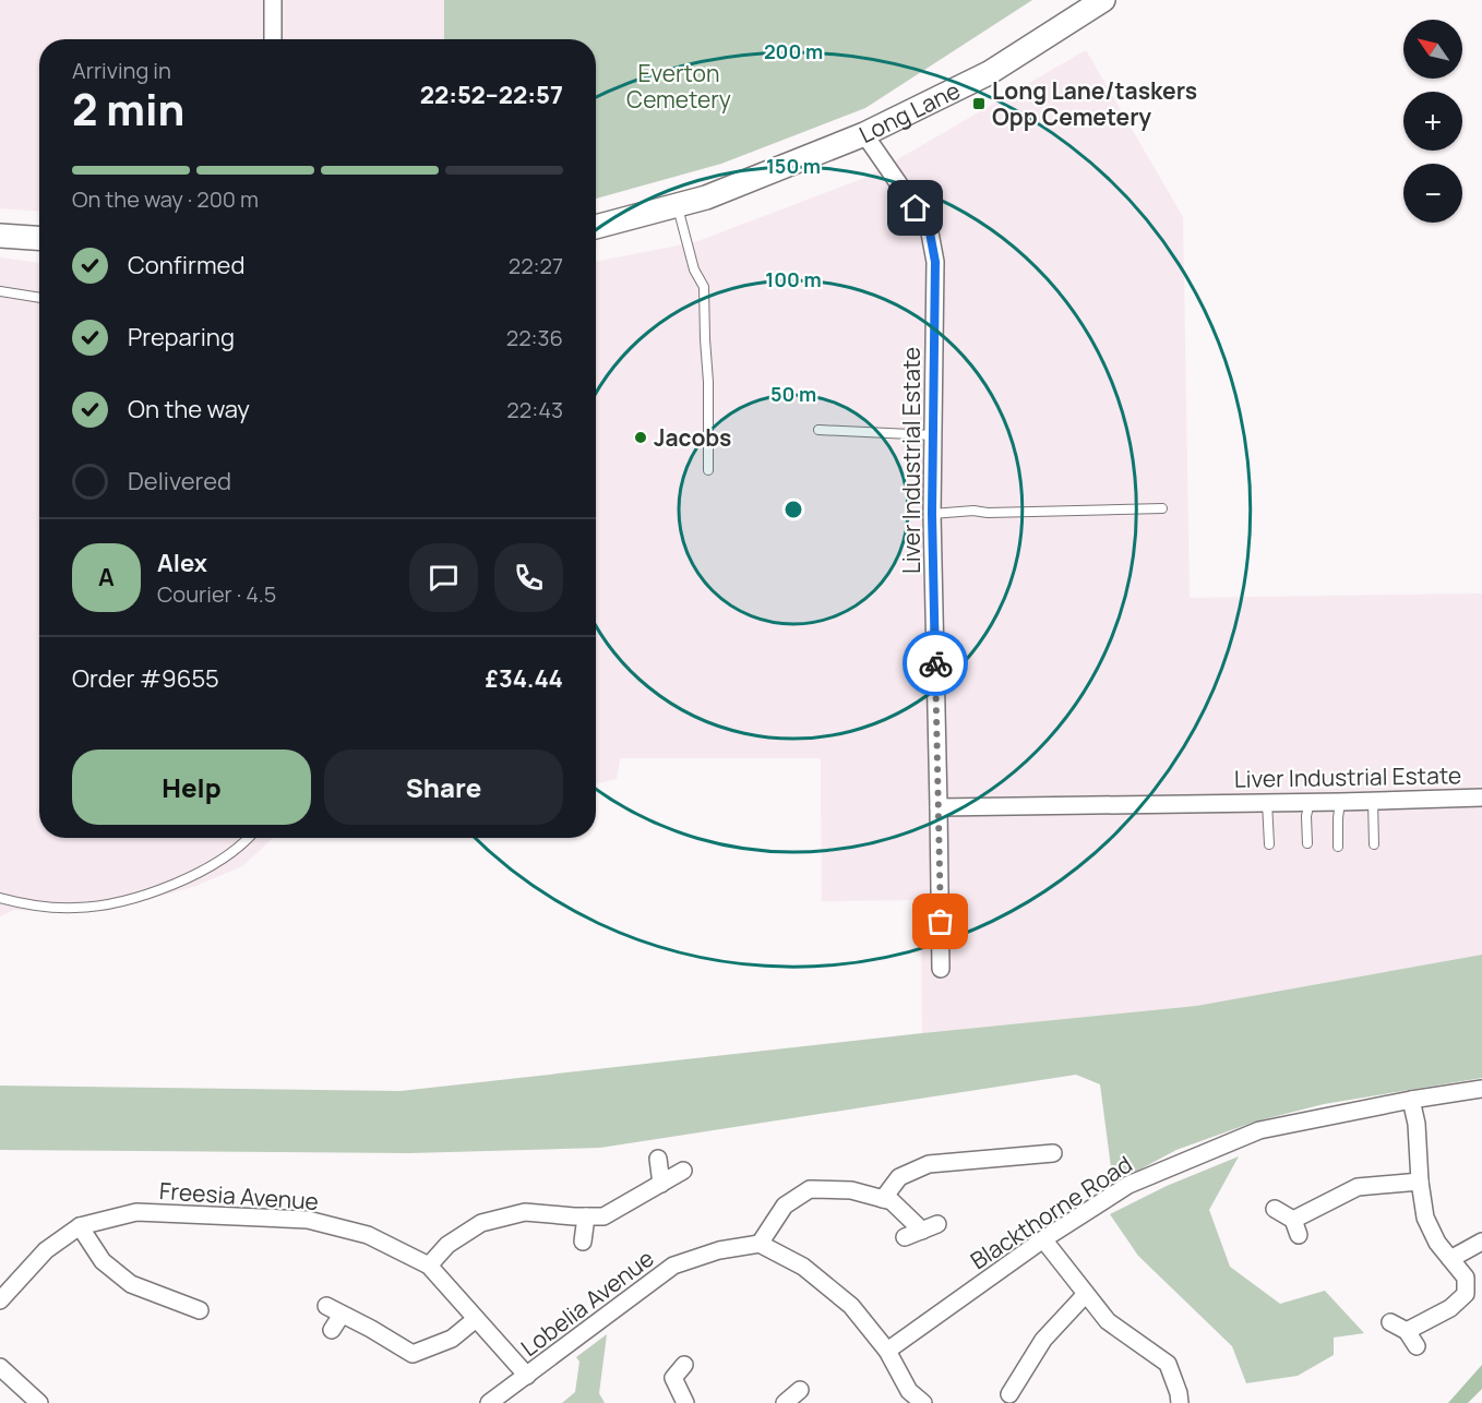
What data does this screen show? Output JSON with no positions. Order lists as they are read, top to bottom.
{
  "streets": {
    "main road": ["Long Lane"],
    "street": [
      "Liver Industrial Estate",
      "Freesia Avenue",
      "Blackthorne Road",
      "Lobelia Avenue"
    ]
  },
  "crossings": [
    ["Long Lane", "Liver Industrial Estate"],
    ["Freesia Avenue", "Lobelia Avenue"]
  ],
  "parks": ["Everton Cemetery"],
  "places": {
    "transit": ["Long Lane/taskers Opp Cemetery"],
    "other": ["Jacobs"]
  },
  "north": "top left",
  "page": {
    "map_buttons": ["+", "−"],
    "heading": ["2 min", "Arriving in", "22:52–22:57"],
    "panel": [
      "Alex",
      "Courier · 4.5",
      "Order #9655",
      "£34.44"
    ],
    "bar": "On the way · 200 m",
    "list": [
      ["Confirmed", "22:27"],
      ["Preparing", "22:36"],
      ["On the way", "22:43"],
      "Delivered"
    ],
    "round": "A",
    "buttons": ["Help", "Share"]
  },
  "rings": [
    "200 m",
    "150 m",
    "100 m",
    "50 m"
  ]
}
